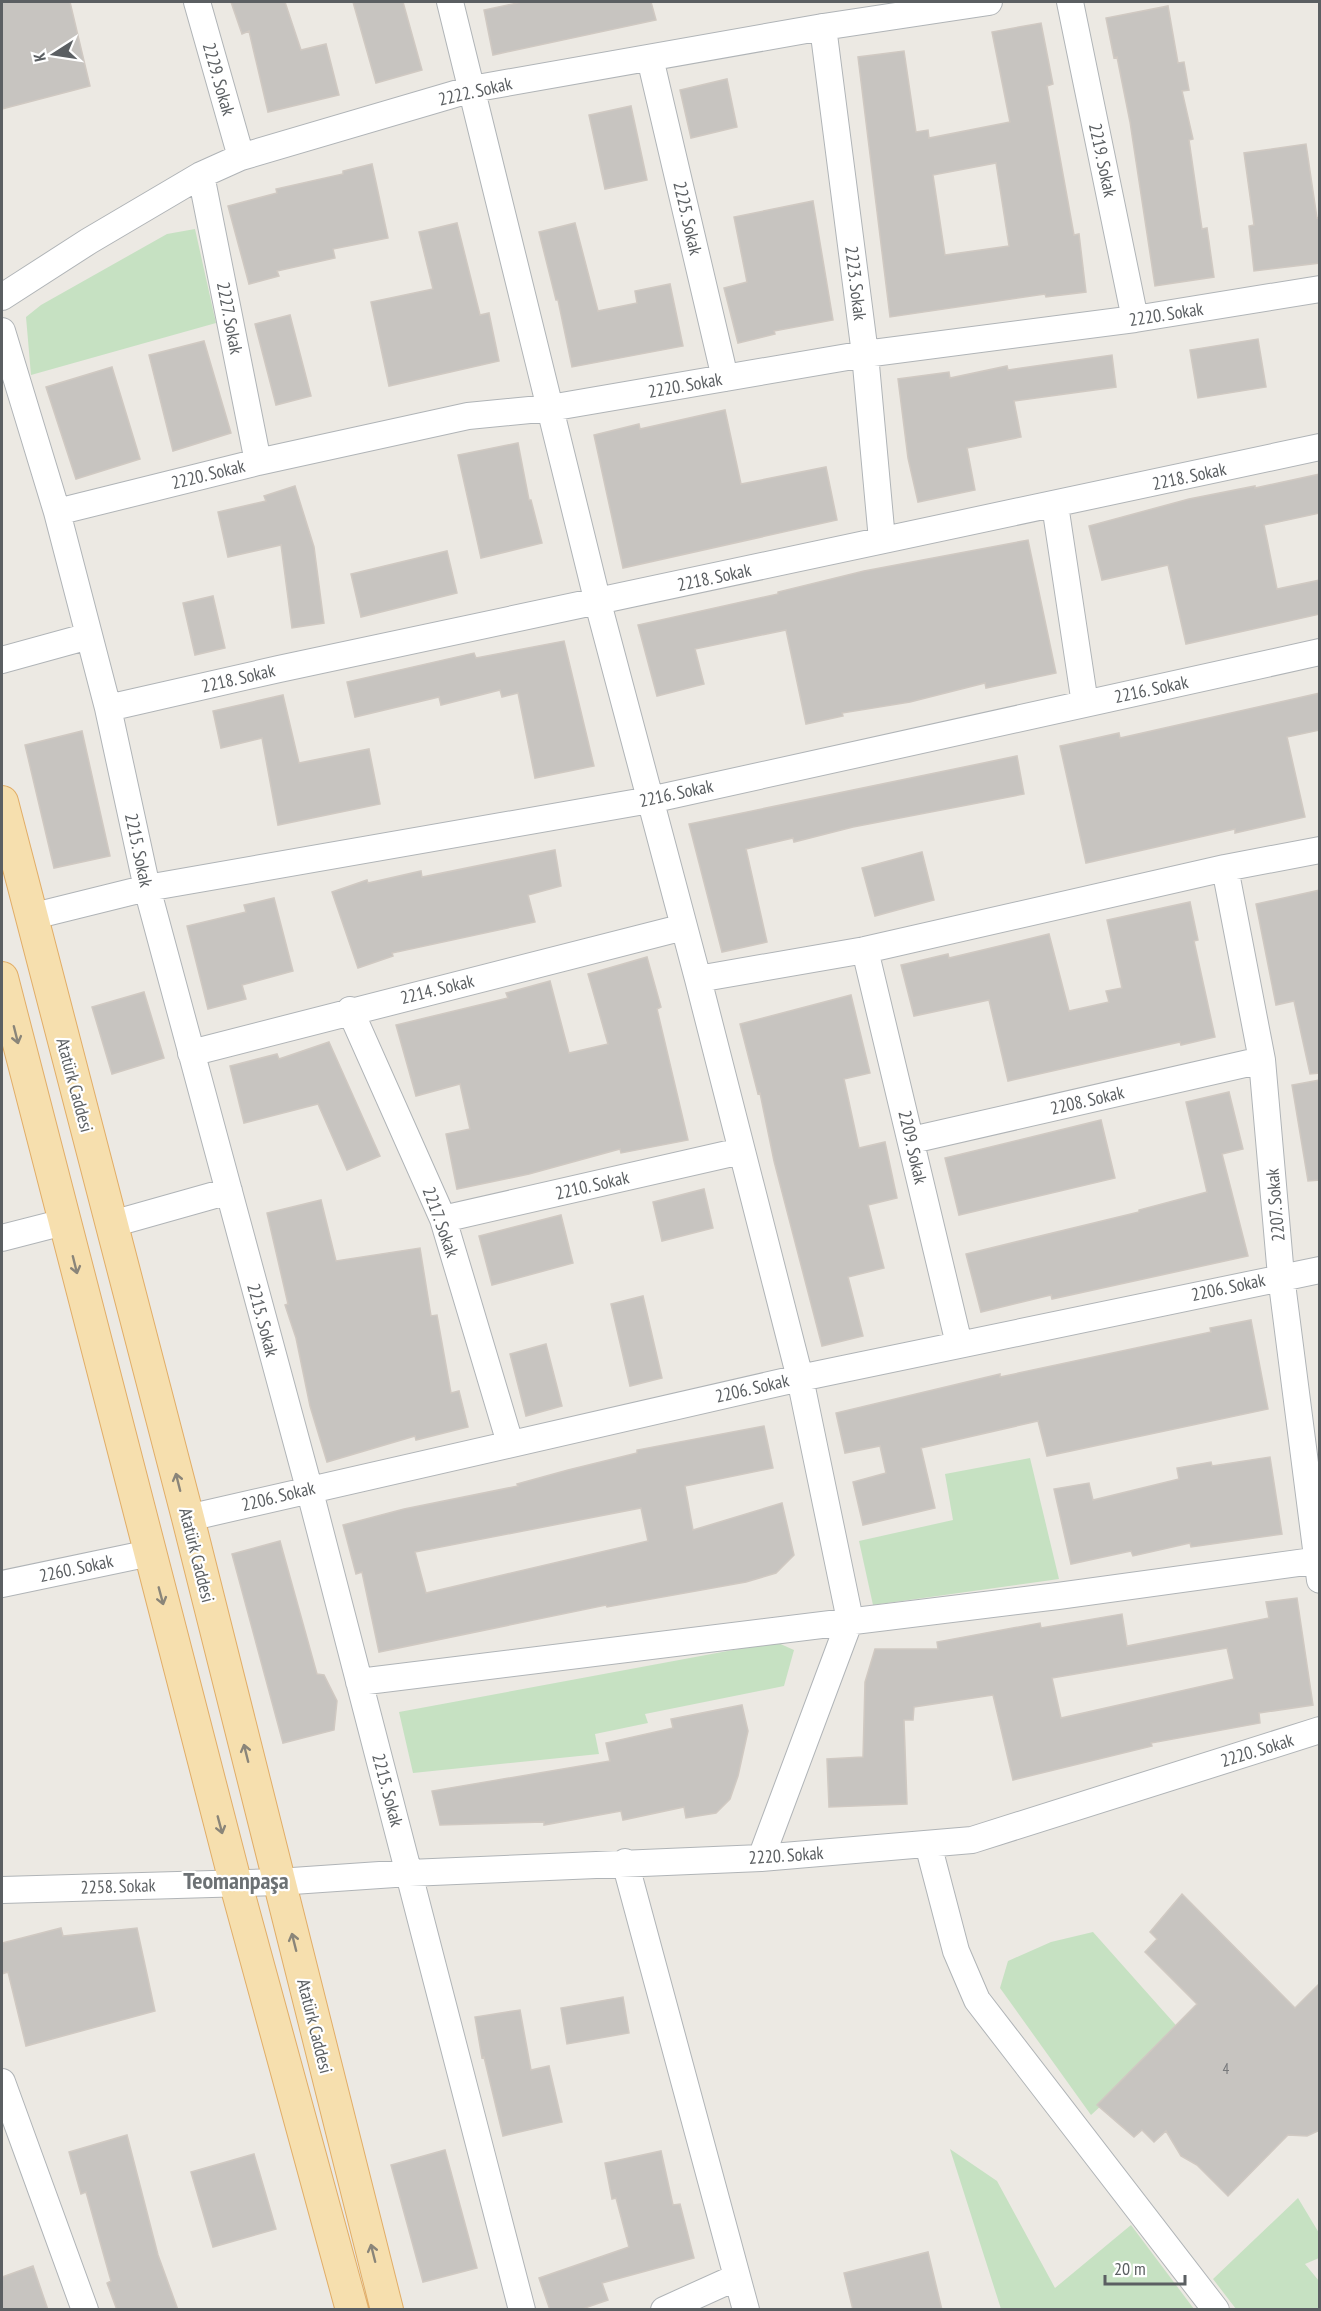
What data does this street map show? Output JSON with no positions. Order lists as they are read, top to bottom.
{
  "streets": {
    "main road": ["Atatürk Caddesi"],
    "street": [
      "2229. Sokak",
      "2222. Sokak",
      "2219. Sokak",
      "2225. Sokak",
      "2223. Sokak",
      "2220. Sokak",
      "2227. Sokak",
      "2218. Sokak",
      "2216. Sokak",
      "2215. Sokak",
      "2214. Sokak",
      "2208. Sokak",
      "2209. Sokak",
      "2210. Sokak",
      "2207. Sokak",
      "2217. Sokak",
      "2206. Sokak",
      "2260. Sokak",
      "2258. Sokak"
    ]
  },
  "crossings": [
    ["2229. Sokak", "2222. Sokak"],
    ["2222. Sokak", "2225. Sokak"],
    ["2222. Sokak", "2223. Sokak"],
    ["2222. Sokak", "2227. Sokak"],
    ["2219. Sokak", "2220. Sokak"],
    ["2225. Sokak", "2220. Sokak"],
    ["2223. Sokak", "2220. Sokak"],
    ["2223. Sokak", "2218. Sokak"],
    ["2220. Sokak", "2227. Sokak"],
    ["2220. Sokak", "2215. Sokak"],
    ["2220. Sokak", "Atatürk Caddesi"],
    ["2220. Sokak", "2258. Sokak"],
    ["2218. Sokak", "2215. Sokak"],
    ["2216. Sokak", "2215. Sokak"],
    ["2216. Sokak", "Atatürk Caddesi"],
    ["2215. Sokak", "2214. Sokak"],
    ["2215. Sokak", "2206. Sokak"],
    ["2214. Sokak", "2217. Sokak"],
    ["Atatürk Caddesi", "2206. Sokak"],
    ["2208. Sokak", "2209. Sokak"],
    ["2208. Sokak", "2207. Sokak"],
    ["2209. Sokak", "2206. Sokak"],
    ["2210. Sokak", "2217. Sokak"],
    ["2207. Sokak", "2206. Sokak"],
    ["2217. Sokak", "2206. Sokak"]
  ],
  "districts": ["Teomanpaşa"],
  "house_numbers": ["4"],
  "scale_bar": "20 m",
  "north": "left"
}
